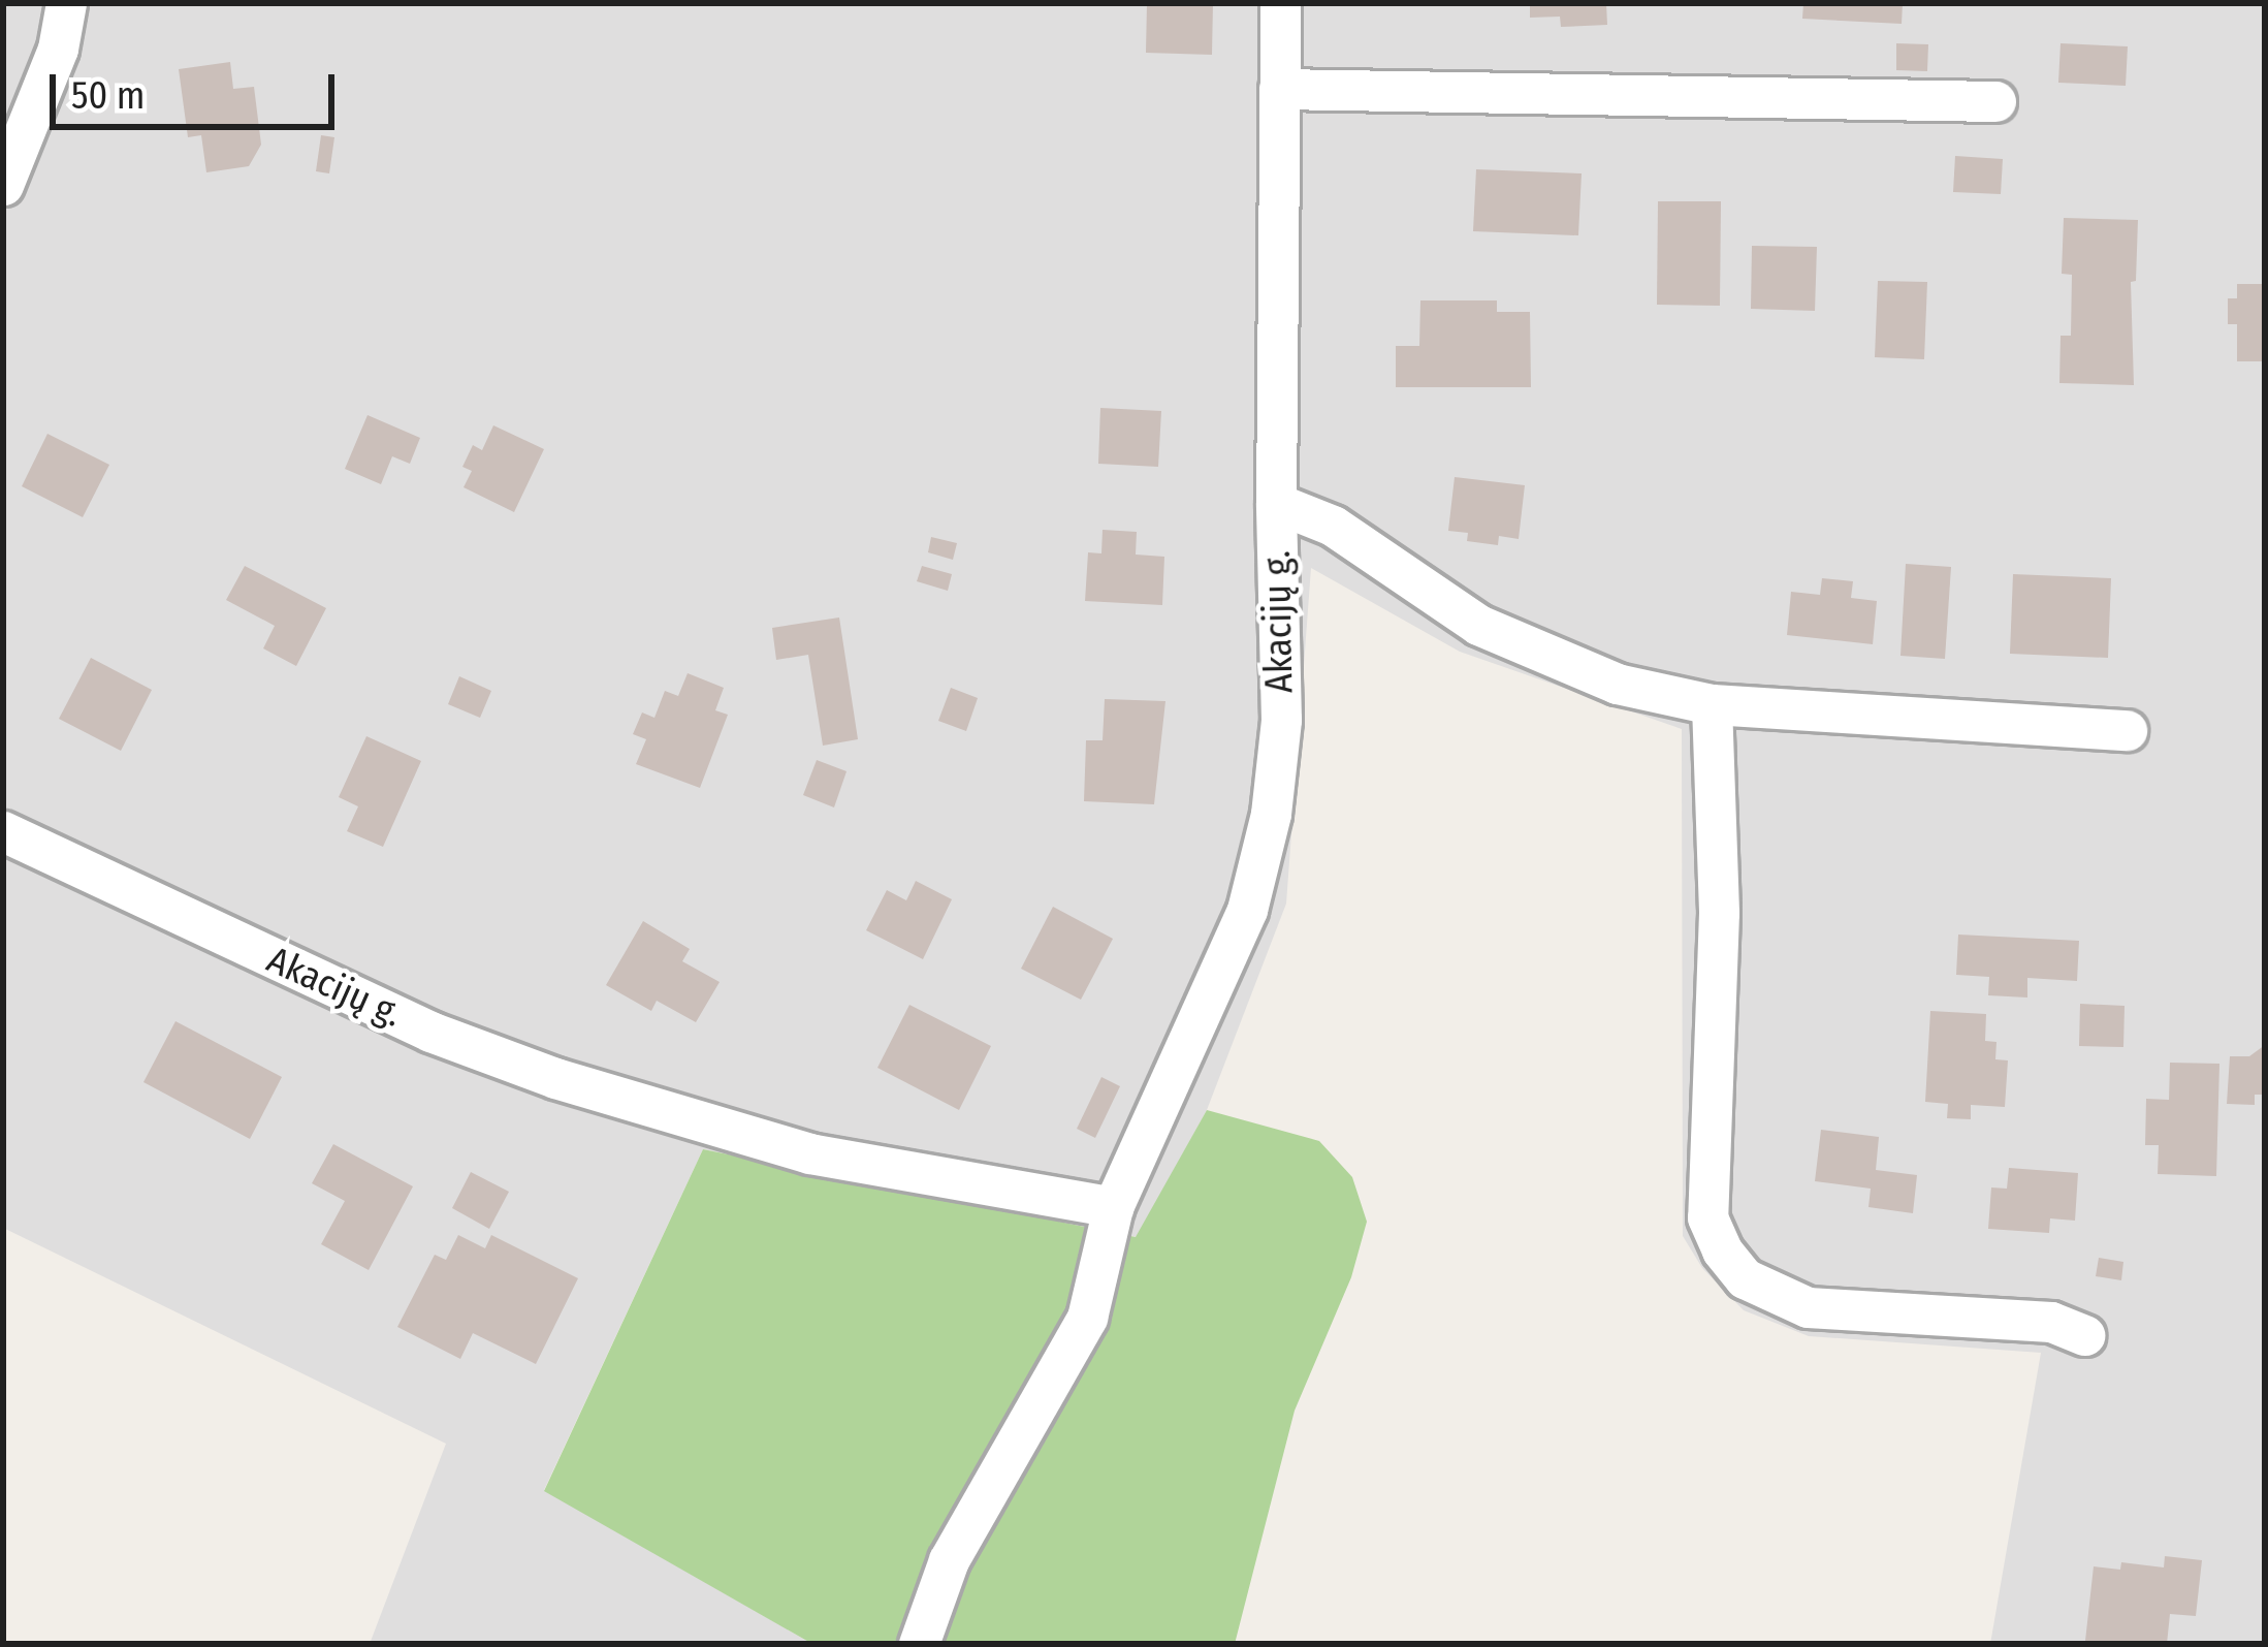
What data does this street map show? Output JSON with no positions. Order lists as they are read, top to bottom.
{
  "streets": {
    "street": ["Akacijų g."]
  },
  "scale_bar": "50 m"
}
